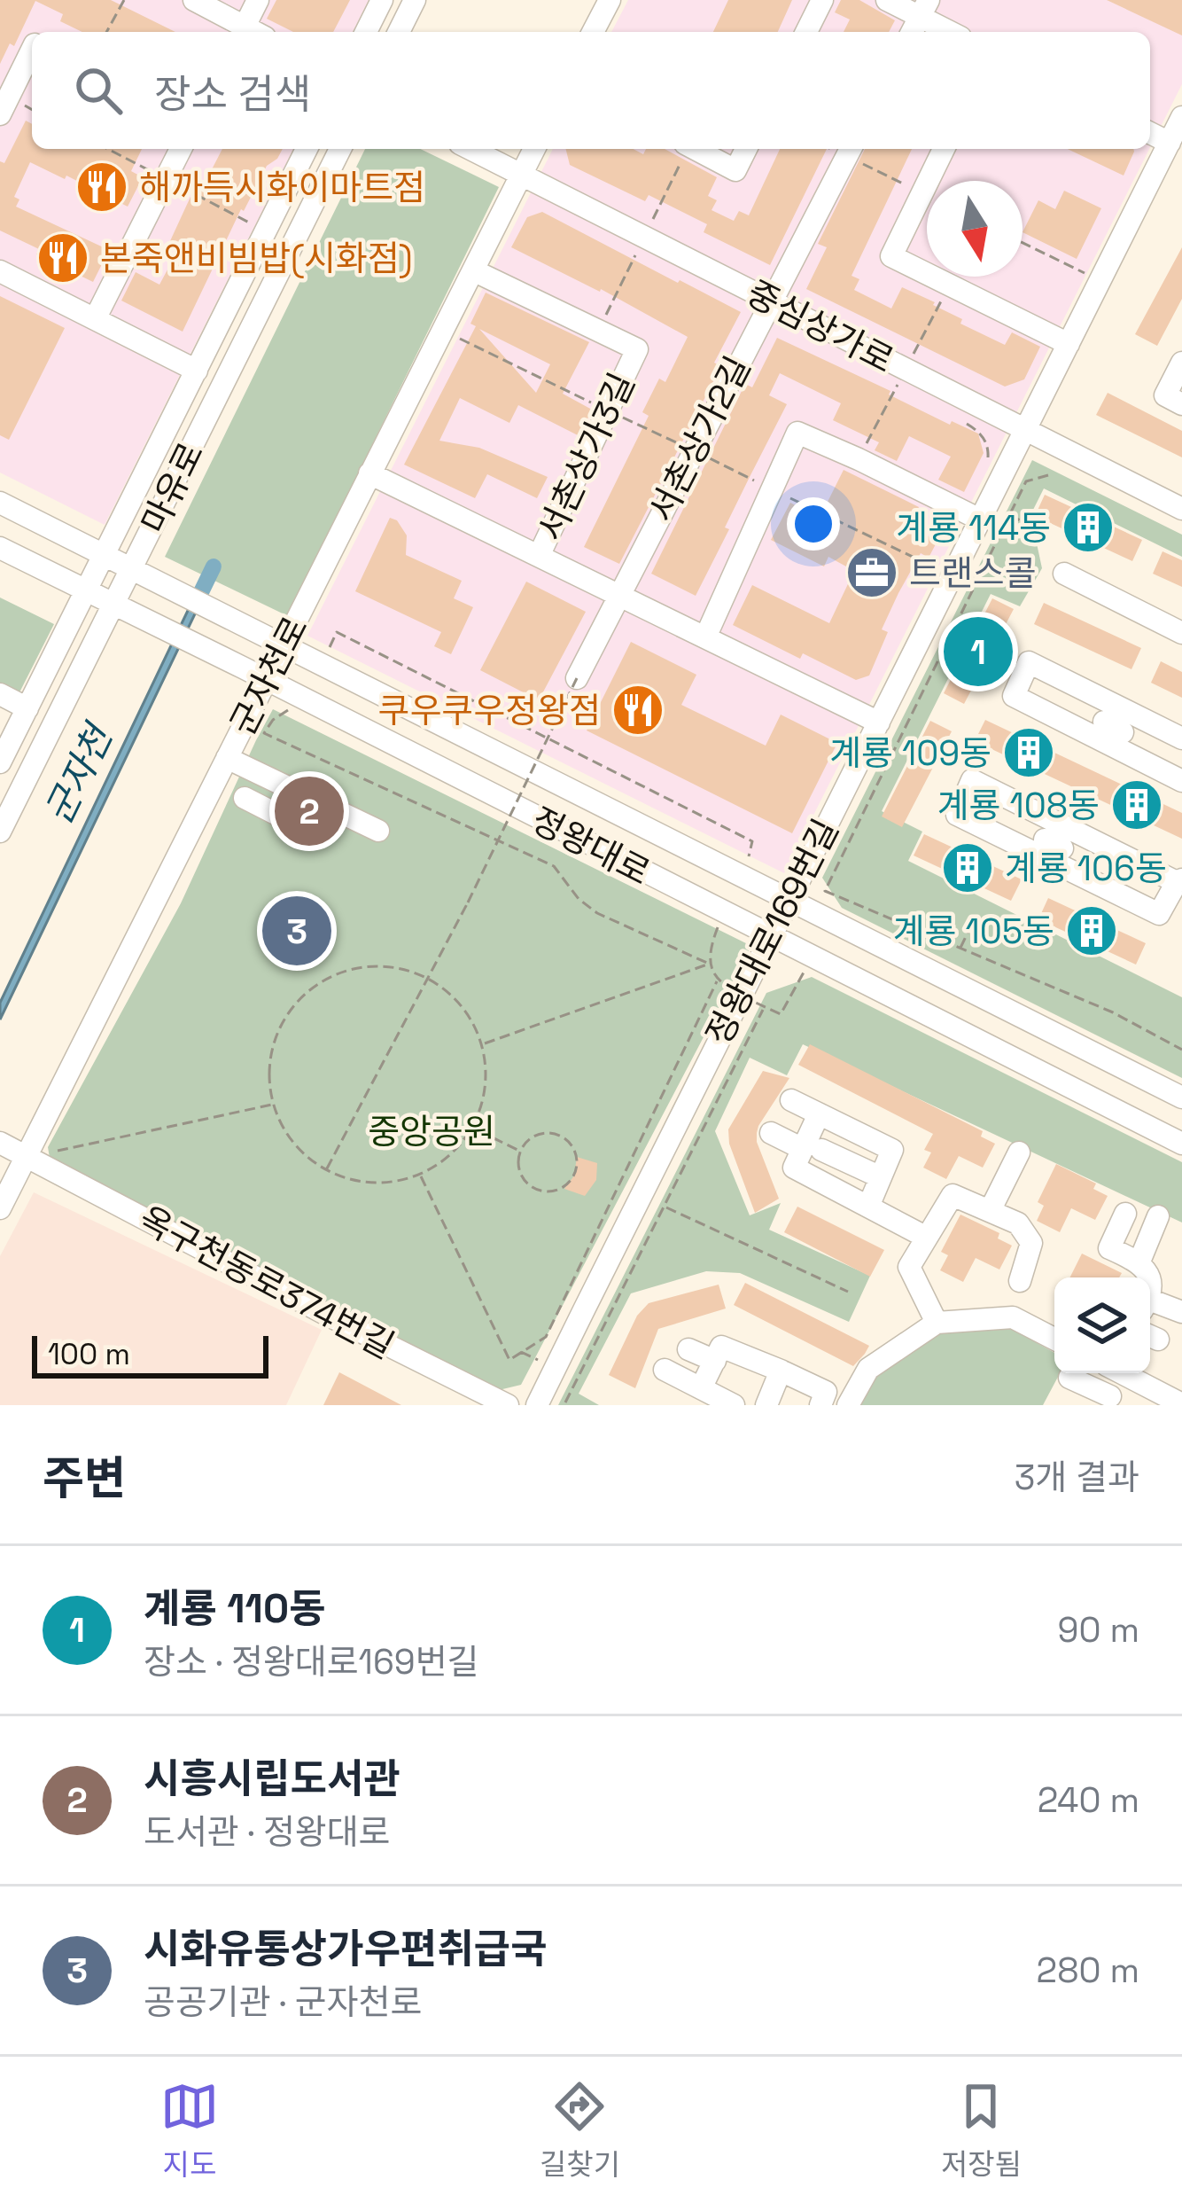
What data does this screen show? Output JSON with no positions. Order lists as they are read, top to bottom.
{
  "streets": {
    "street": [
      "중심상가로",
      "서촌상가2길",
      "서촌상가3길",
      "마유로",
      "군자천로",
      "정왕대로",
      "정왕대로169번길",
      "옥구천동로374번길"
    ]
  },
  "crossings": [
    ["중심상가로", "서촌상가2길"],
    ["중심상가로", "군자천로"],
    ["중심상가로", "정왕대로169번길"],
    ["서촌상가2길", "서촌상가3길"],
    ["서촌상가3길", "군자천로"],
    ["서촌상가3길", "정왕대로169번길"],
    ["마유로", "정왕대로"],
    ["군자천로", "정왕대로"],
    ["군자천로", "옥구천동로374번길"],
    ["정왕대로", "정왕대로169번길"]
  ],
  "water": ["군자천"],
  "parks": ["중앙공원"],
  "places": {
    "restaurant": ["해까득시화이마트점", "본죽앤비빔밥(시화점)", "쿠우쿠우정왕점"],
    "building": [
      "계룡 114동",
      "계룡 109동",
      "계룡 108동",
      "계룡 106동",
      "계룡 105동"
    ],
    "office": ["트랜스콜"]
  },
  "scale_bar": "100 m",
  "north": "bottom",
  "page": {
    "search": "장소 검색",
    "pins": ["1", "2", "3"],
    "scale": "100 m",
    "heading": ["주변", "3개 결과"],
    "list": [
      {
        "mark": "1",
        "name": "계룡 110동",
        "note": "장소 · 정왕대로169번길",
        "value": "90 m"
      },
      {
        "mark": "2",
        "name": "시흥시립도서관",
        "note": "도서관 · 정왕대로",
        "value": "240 m"
      },
      {
        "mark": "3",
        "name": "시화유통상가우편취급국",
        "note": "공공기관 · 군자천로",
        "value": "280 m"
      }
    ],
    "nav": ["지도", "길찾기", "저장됨"]
  }
}
